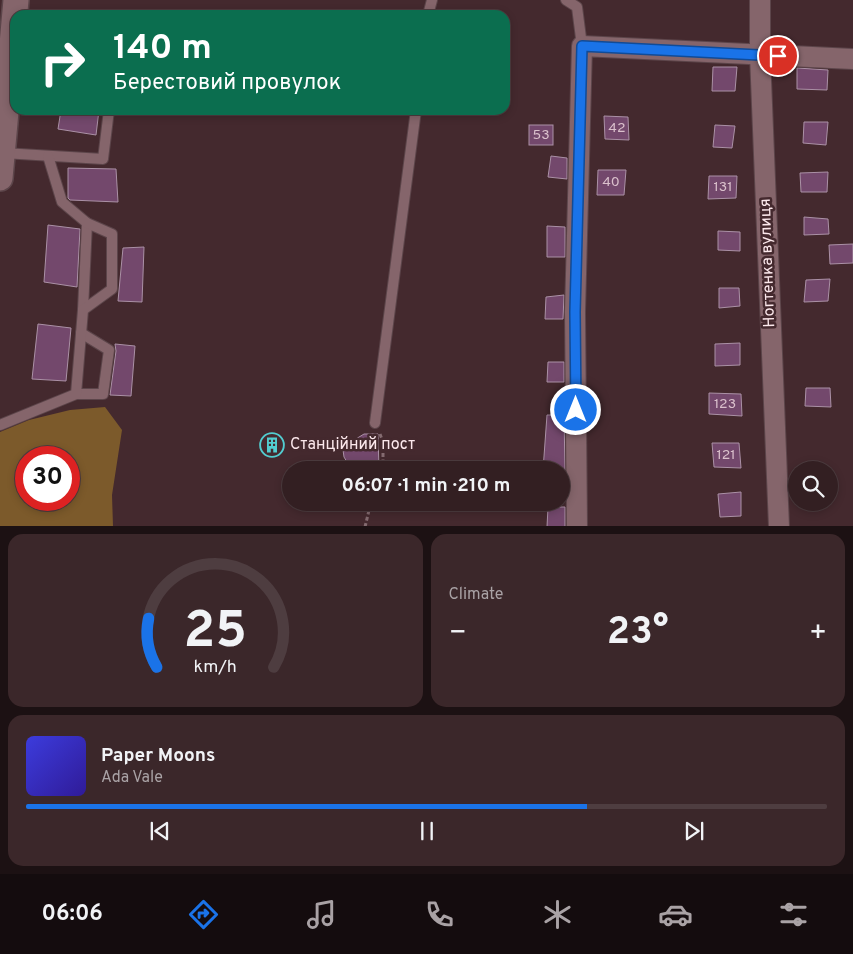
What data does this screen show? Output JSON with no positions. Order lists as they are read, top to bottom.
{
  "streets": {
    "street": ["Ногтенка вулиця"]
  },
  "places": {
    "building": ["Станційний пост"]
  },
  "house_numbers": [
    "42",
    "53",
    "40",
    "131",
    "123",
    "121"
  ],
  "page": {
    "turn": ["140 m", "Берестовий провулок"],
    "limit": "30",
    "trip": "06:07 · 1 min · 210 m",
    "tile": "Climate",
    "heat": ["−", "23°", "+"],
    "song": ["Paper Moons", "Ada Vale"],
    "tabs": "06:06",
    "gauge": ["25", "km/h"]
  }
}
